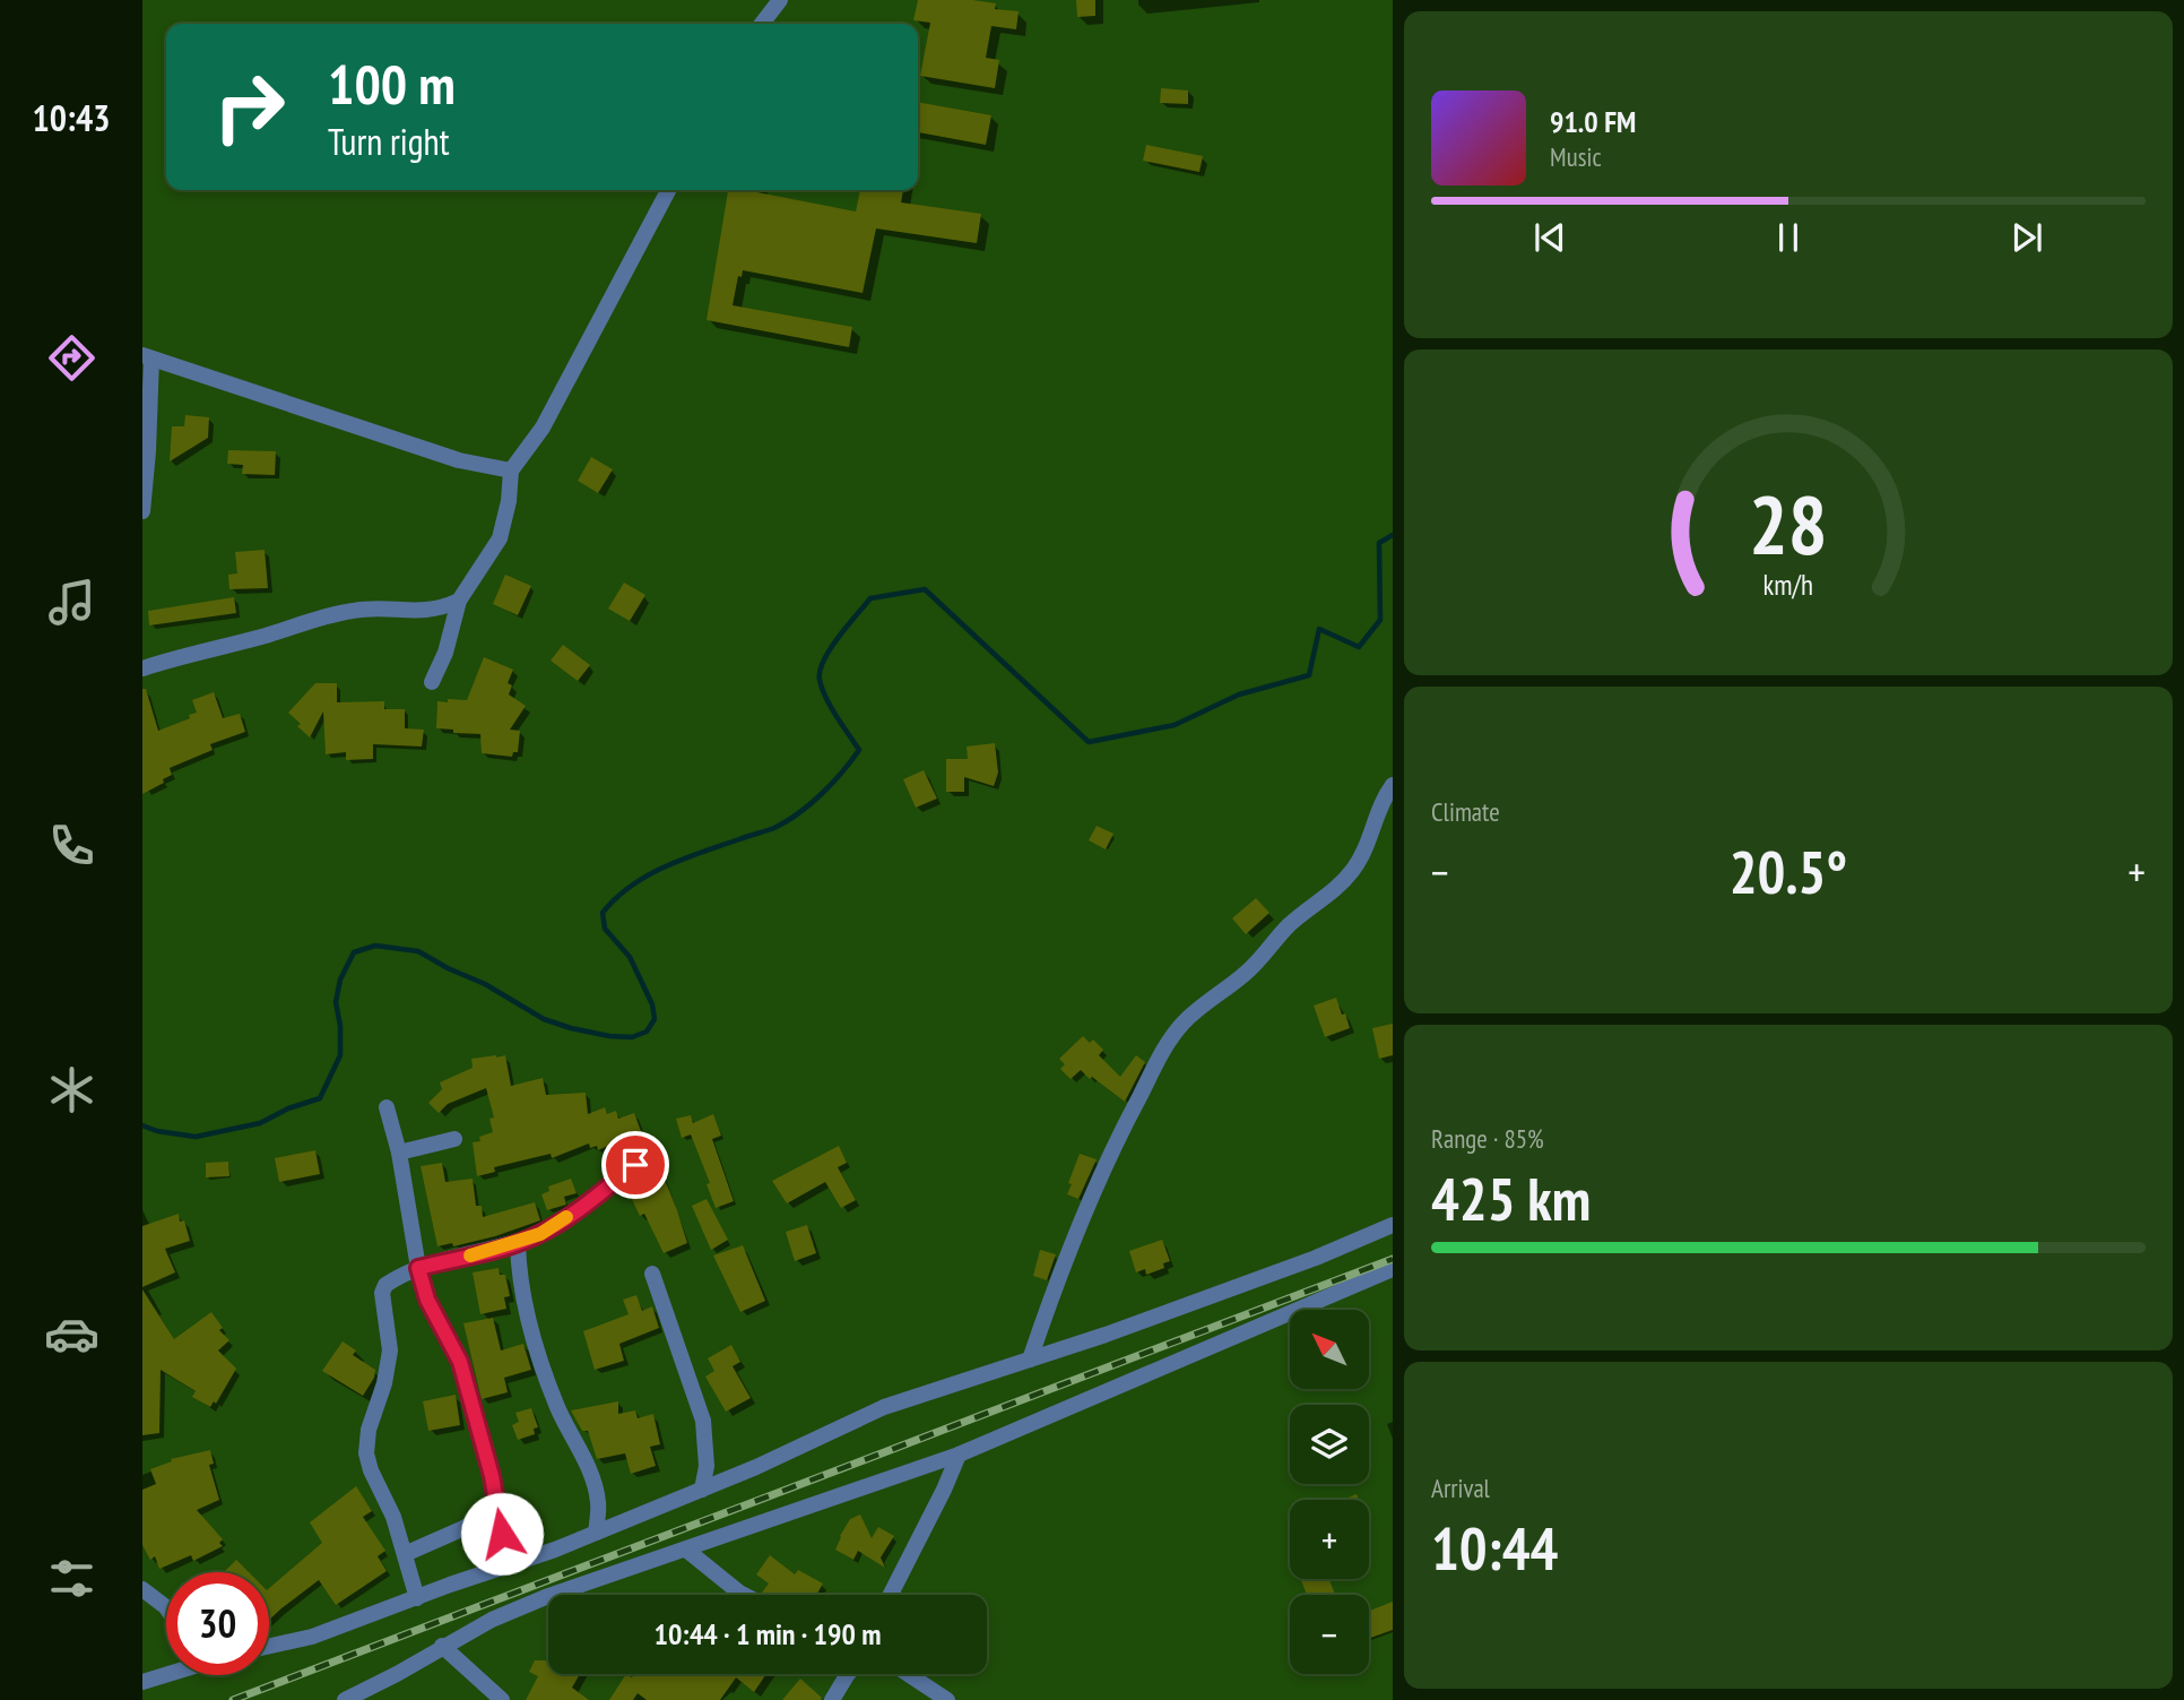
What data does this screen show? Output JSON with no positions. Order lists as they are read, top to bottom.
{
  "north": "top left",
  "page": {
    "tabs": "10:43",
    "turn": ["100 m", "Turn right"],
    "song": ["91.0 FM", "Music"],
    "tile": [
      "Climate",
      ["Range · 85%", "425 km"],
      ["Arrival", "10:44"]
    ],
    "heat": ["−", "20.5°", "+"],
    "map_buttons": ["+", "−"],
    "limit": "30",
    "trip": "10:44 · 1 min · 190 m",
    "gauge": ["28", "km/h"]
  }
}
